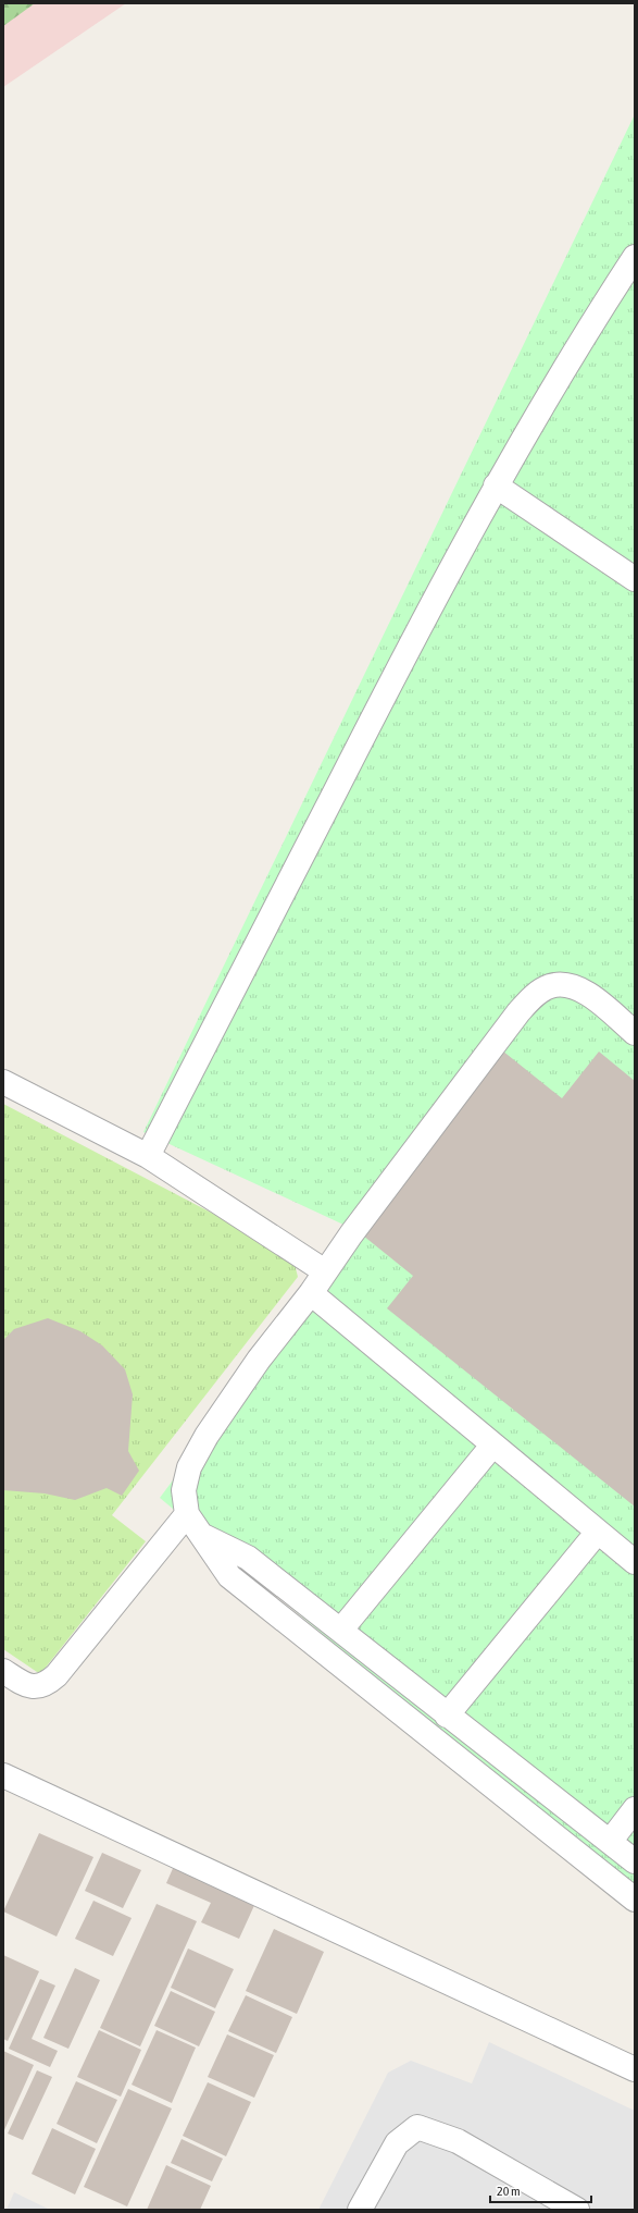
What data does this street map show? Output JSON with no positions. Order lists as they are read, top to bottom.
{
  "scale_bar": "20 m"
}
